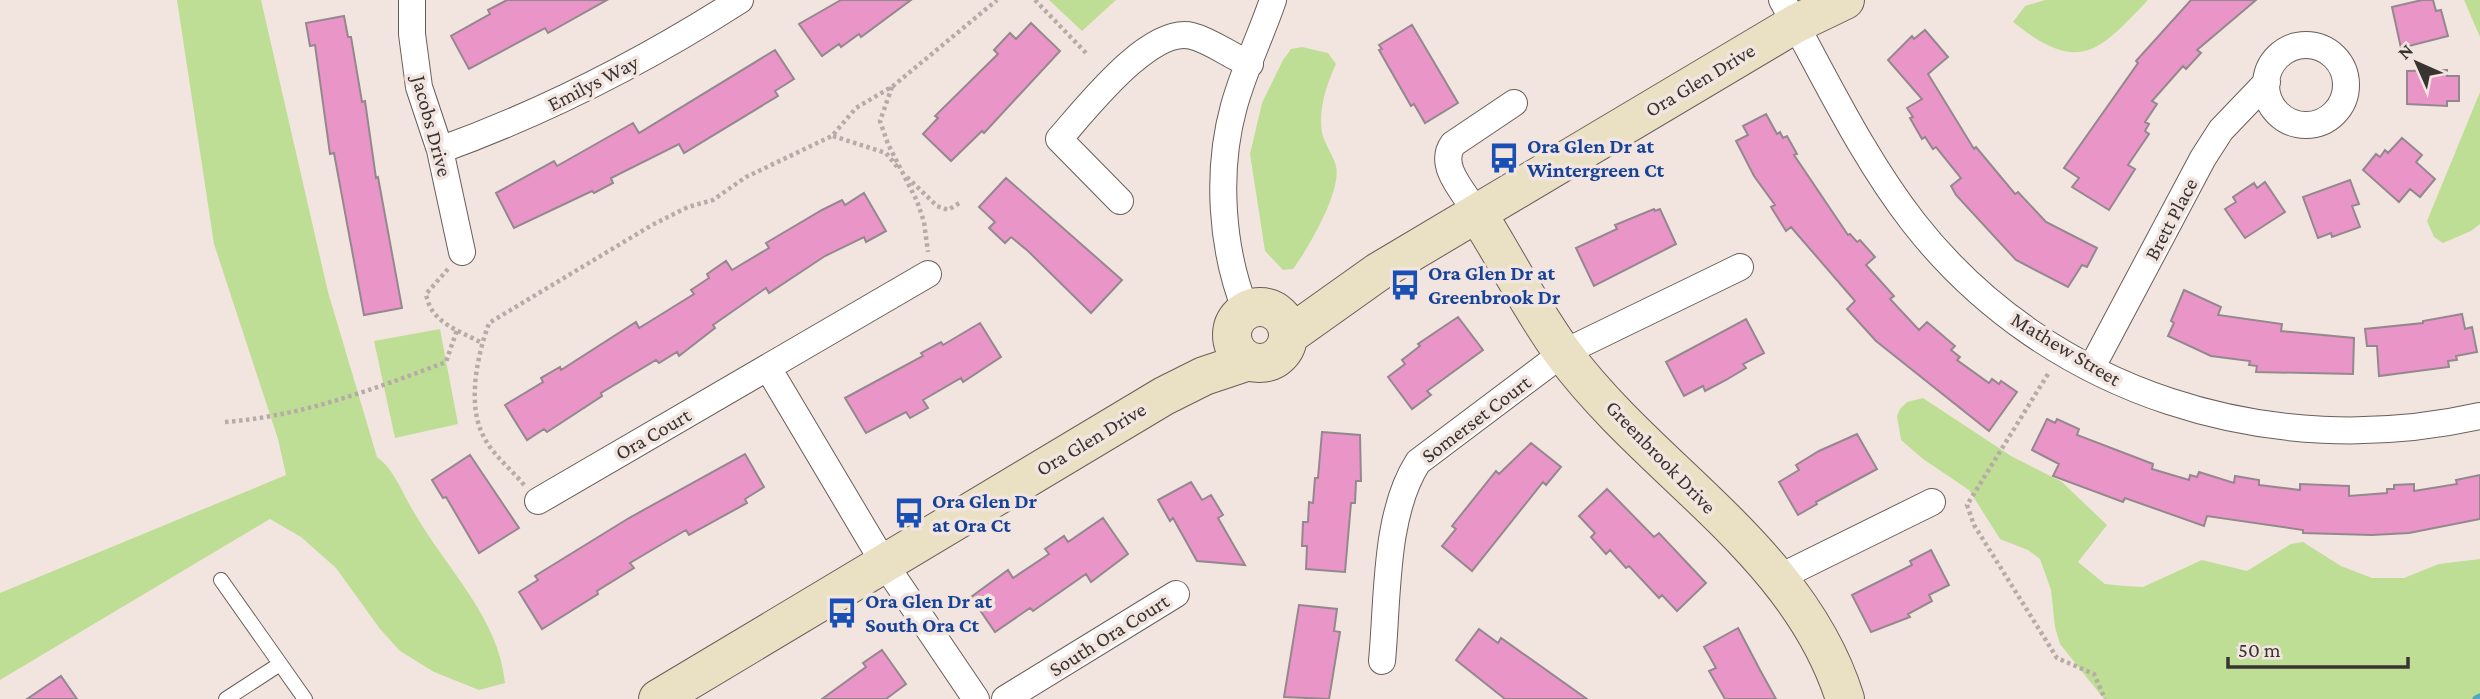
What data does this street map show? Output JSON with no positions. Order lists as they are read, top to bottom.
{
  "streets": {
    "street": [
      "Ora Glen Drive",
      "Emilys Way",
      "Jacobs Drive",
      "Brett Place",
      "Mathew Street",
      "Somerset Court",
      "Ora Court",
      "Greenbrook Drive",
      "South Ora Court"
    ]
  },
  "crossings": [
    ["Ora Glen Drive", "Mathew Street"],
    ["Ora Glen Drive", "Greenbrook Drive"],
    ["Emilys Way", "Jacobs Drive"],
    ["Brett Place", "Mathew Street"],
    ["Somerset Court", "Greenbrook Drive"]
  ],
  "places": {
    "bus stop": [
      "Ora Glen Dr at Wintergreen Ct",
      "Ora Glen Dr at Greenbrook Dr",
      "Ora Glen Dr at Ora Ct",
      "Ora Glen Dr at South Ora Ct"
    ]
  },
  "scale_bar": "50 m",
  "north": "top left"
}
